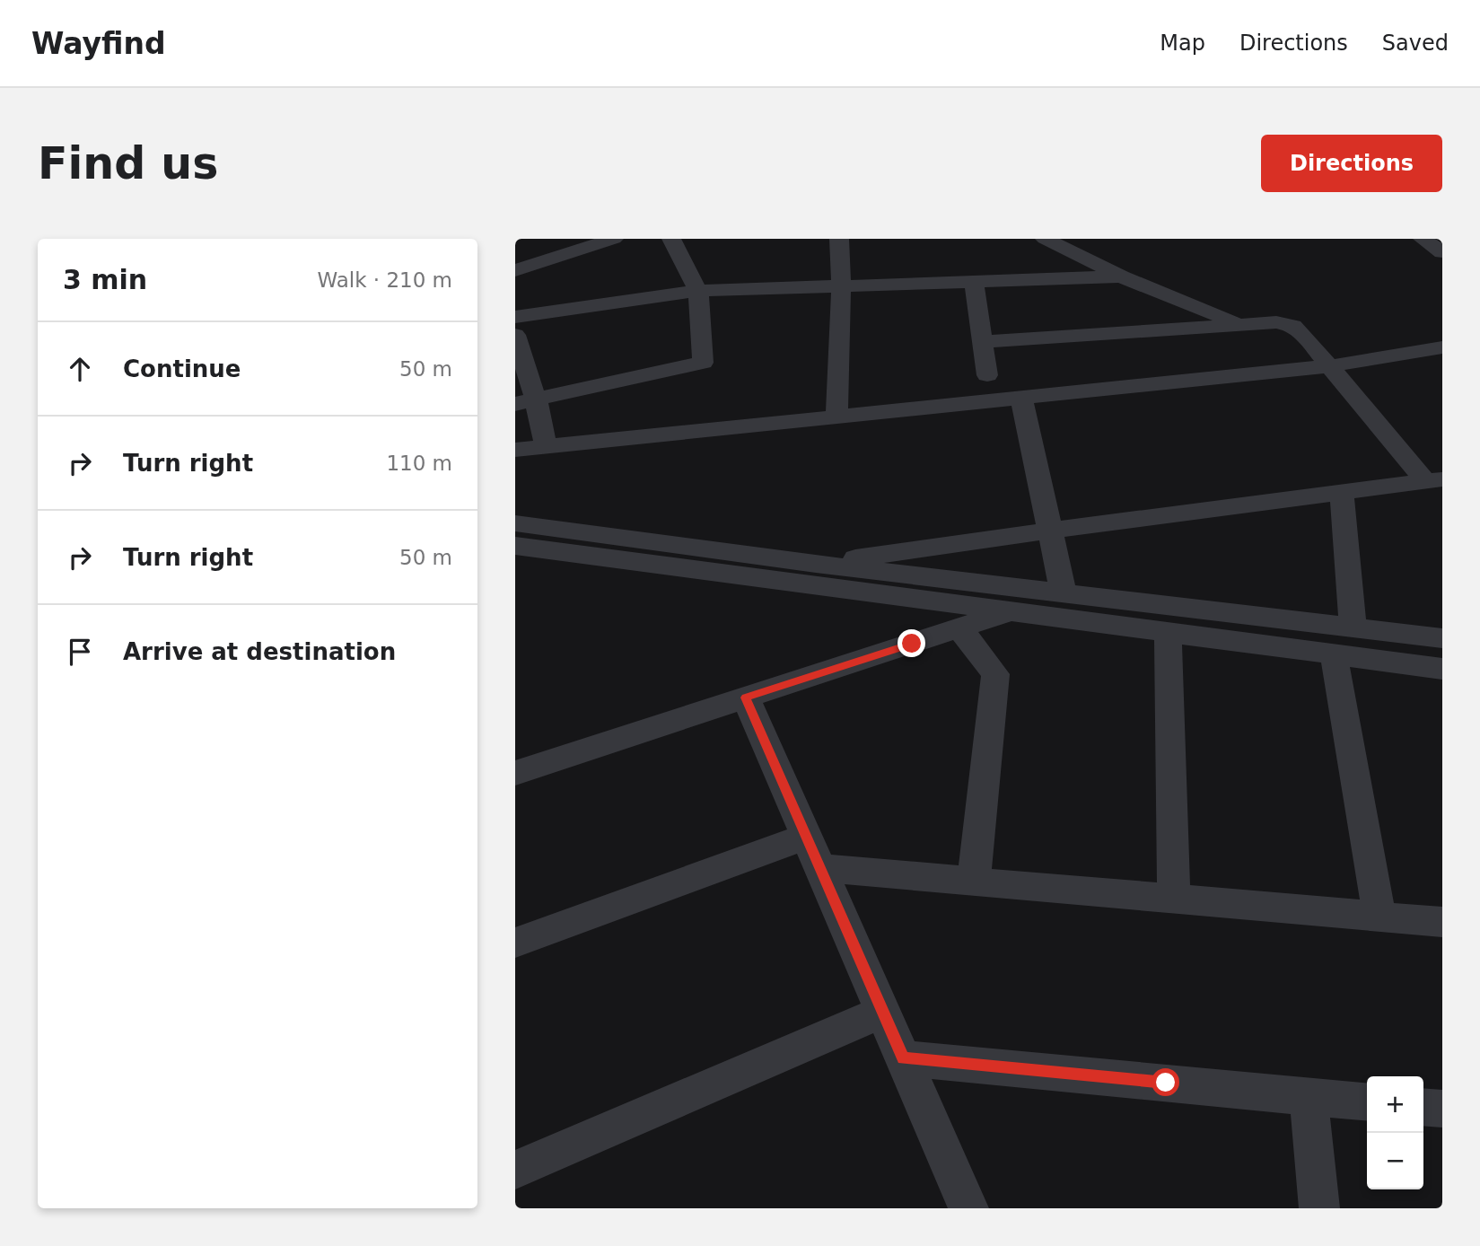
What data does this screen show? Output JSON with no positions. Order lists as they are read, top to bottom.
{
  "page": {
    "header": "Wayfind",
    "nav": ["Map", "Directions", "Saved"],
    "buttons": "Directions",
    "title": "Find us",
    "heading": ["3 min", "Walk · 210 m"],
    "list": [
      ["Continue", "50 m"],
      ["Turn right", "110 m"],
      ["Turn right", "50 m"],
      "Arrive at destination"
    ],
    "map_buttons": ["+", "−"]
  }
}
